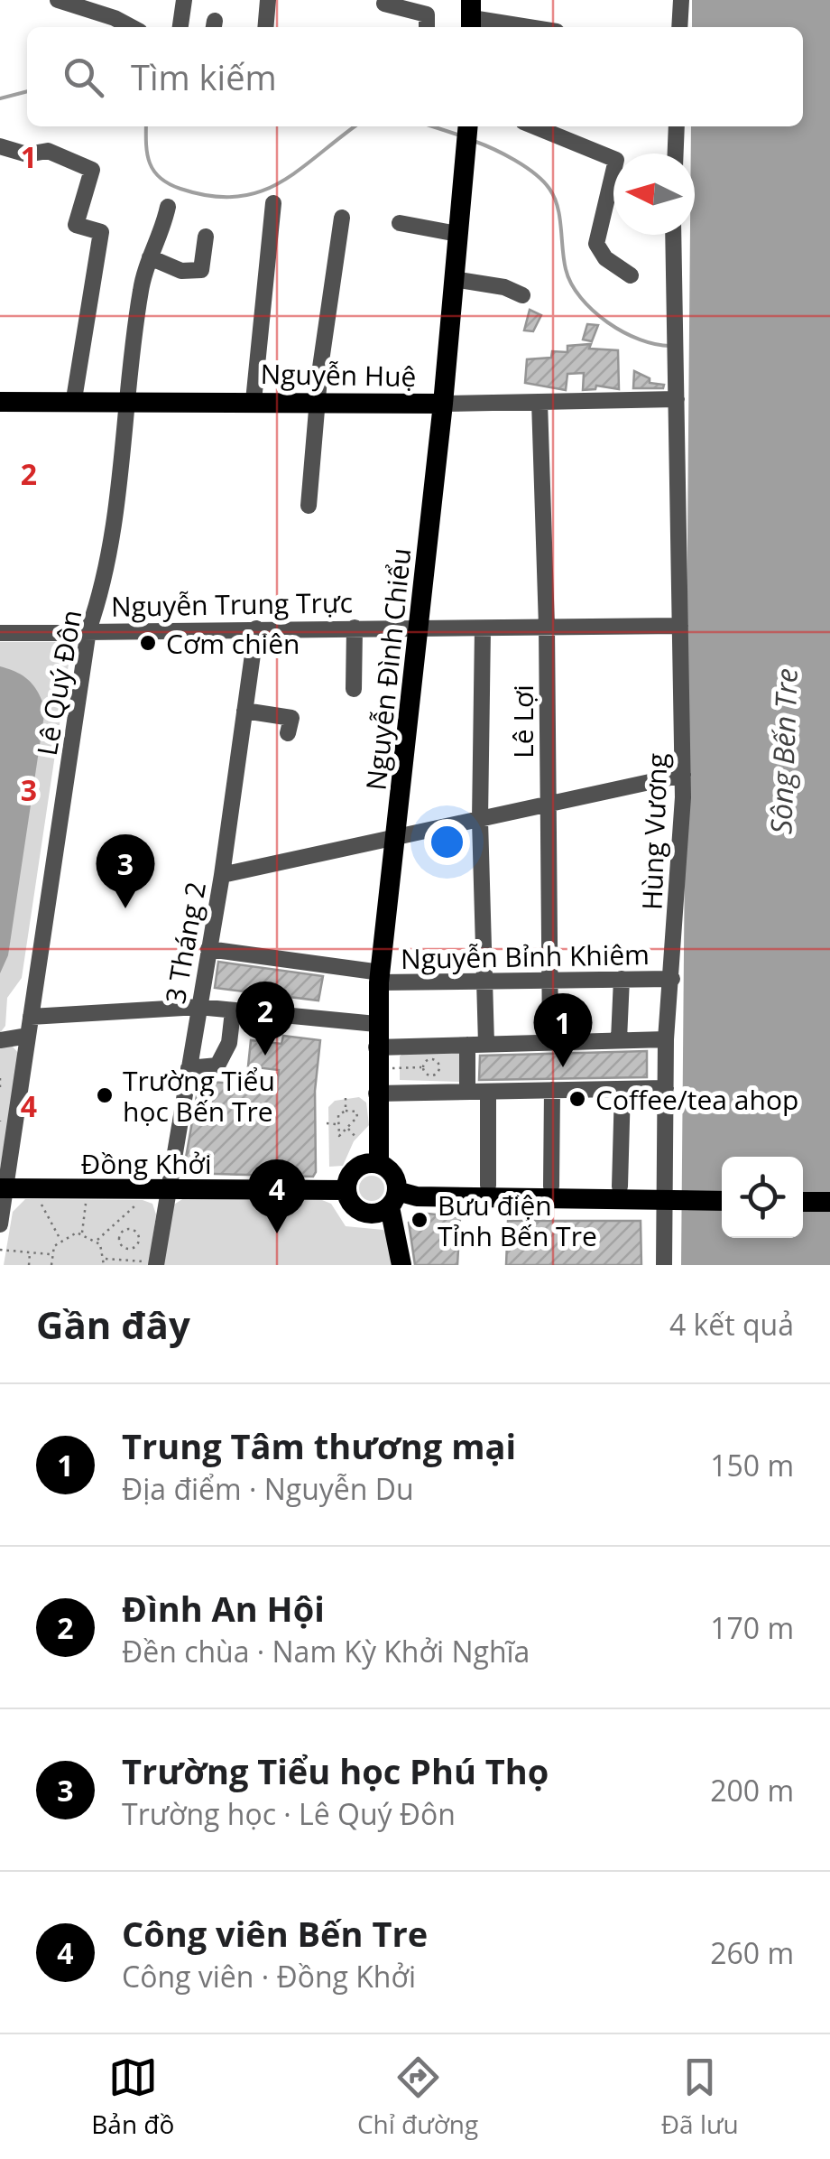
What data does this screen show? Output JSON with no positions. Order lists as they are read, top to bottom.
{
  "streets": {
    "main road": ["Nguyễn Huệ", "Nguyễn Đình Chiểu", "Đồng Khởi"],
    "street": [
      "Nguyễn Trung Trực",
      "Lê Quý Đôn",
      "Lê Lợi",
      "Hùng Vương",
      "3 Tháng 2",
      "Nguyễn Bỉnh Khiêm"
    ]
  },
  "crossings": [
    ["Nguyễn Huệ", "Nguyễn Đình Chiểu"],
    ["Nguyễn Huệ", "Lê Quý Đôn"],
    ["Nguyễn Huệ", "Lê Lợi"],
    ["Nguyễn Huệ", "Hùng Vương"],
    ["Nguyễn Trung Trực", "Nguyễn Đình Chiểu"],
    ["Nguyễn Trung Trực", "Lê Quý Đôn"],
    ["Nguyễn Trung Trực", "Lê Lợi"],
    ["Nguyễn Trung Trực", "Hùng Vương"],
    ["Nguyễn Trung Trực", "3 Tháng 2"],
    ["Nguyễn Đình Chiểu", "Nguyễn Bỉnh Khiêm"],
    ["Nguyễn Đình Chiểu", "Đồng Khởi"],
    ["Lê Quý Đôn", "Đồng Khởi"],
    ["Lê Lợi", "Nguyễn Bỉnh Khiêm"],
    ["Hùng Vương", "Nguyễn Bỉnh Khiêm"],
    ["3 Tháng 2", "Nguyễn Bỉnh Khiêm"],
    ["3 Tháng 2", "Đồng Khởi"]
  ],
  "water": ["Sông Bến Tre"],
  "places": [
    "Cơm chiên",
    "Trường Tiểu học Bến Tre",
    "Coffee/tea ahop",
    "Bưu điện Tỉnh Bến Tre"
  ],
  "north": "left",
  "page": {
    "search": "Tìm kiếm",
    "pins": [
      "3",
      "2",
      "1",
      "4"
    ],
    "heading": ["Gần đây", "4 kết quả"],
    "list": [
      {
        "mark": "1",
        "name": "Trung Tâm thương mại",
        "note": "Địa điểm · Nguyễn Du",
        "value": "150 m"
      },
      {
        "mark": "2",
        "name": "Đình An Hội",
        "note": "Đền chùa · Nam Kỳ Khởi Nghĩa",
        "value": "170 m"
      },
      {
        "mark": "3",
        "name": "Trường Tiểu học Phú Thọ",
        "note": "Trường học · Lê Quý Đôn",
        "value": "200 m"
      },
      {
        "mark": "4",
        "name": "Công viên Bến Tre",
        "note": "Công viên · Đồng Khởi",
        "value": "260 m"
      }
    ],
    "nav": ["Bản đồ", "Chỉ đường", "Đã lưu"]
  },
  "grid": {
    "rows": [
      "1",
      "2",
      "3",
      "4"
    ]
  }
}
